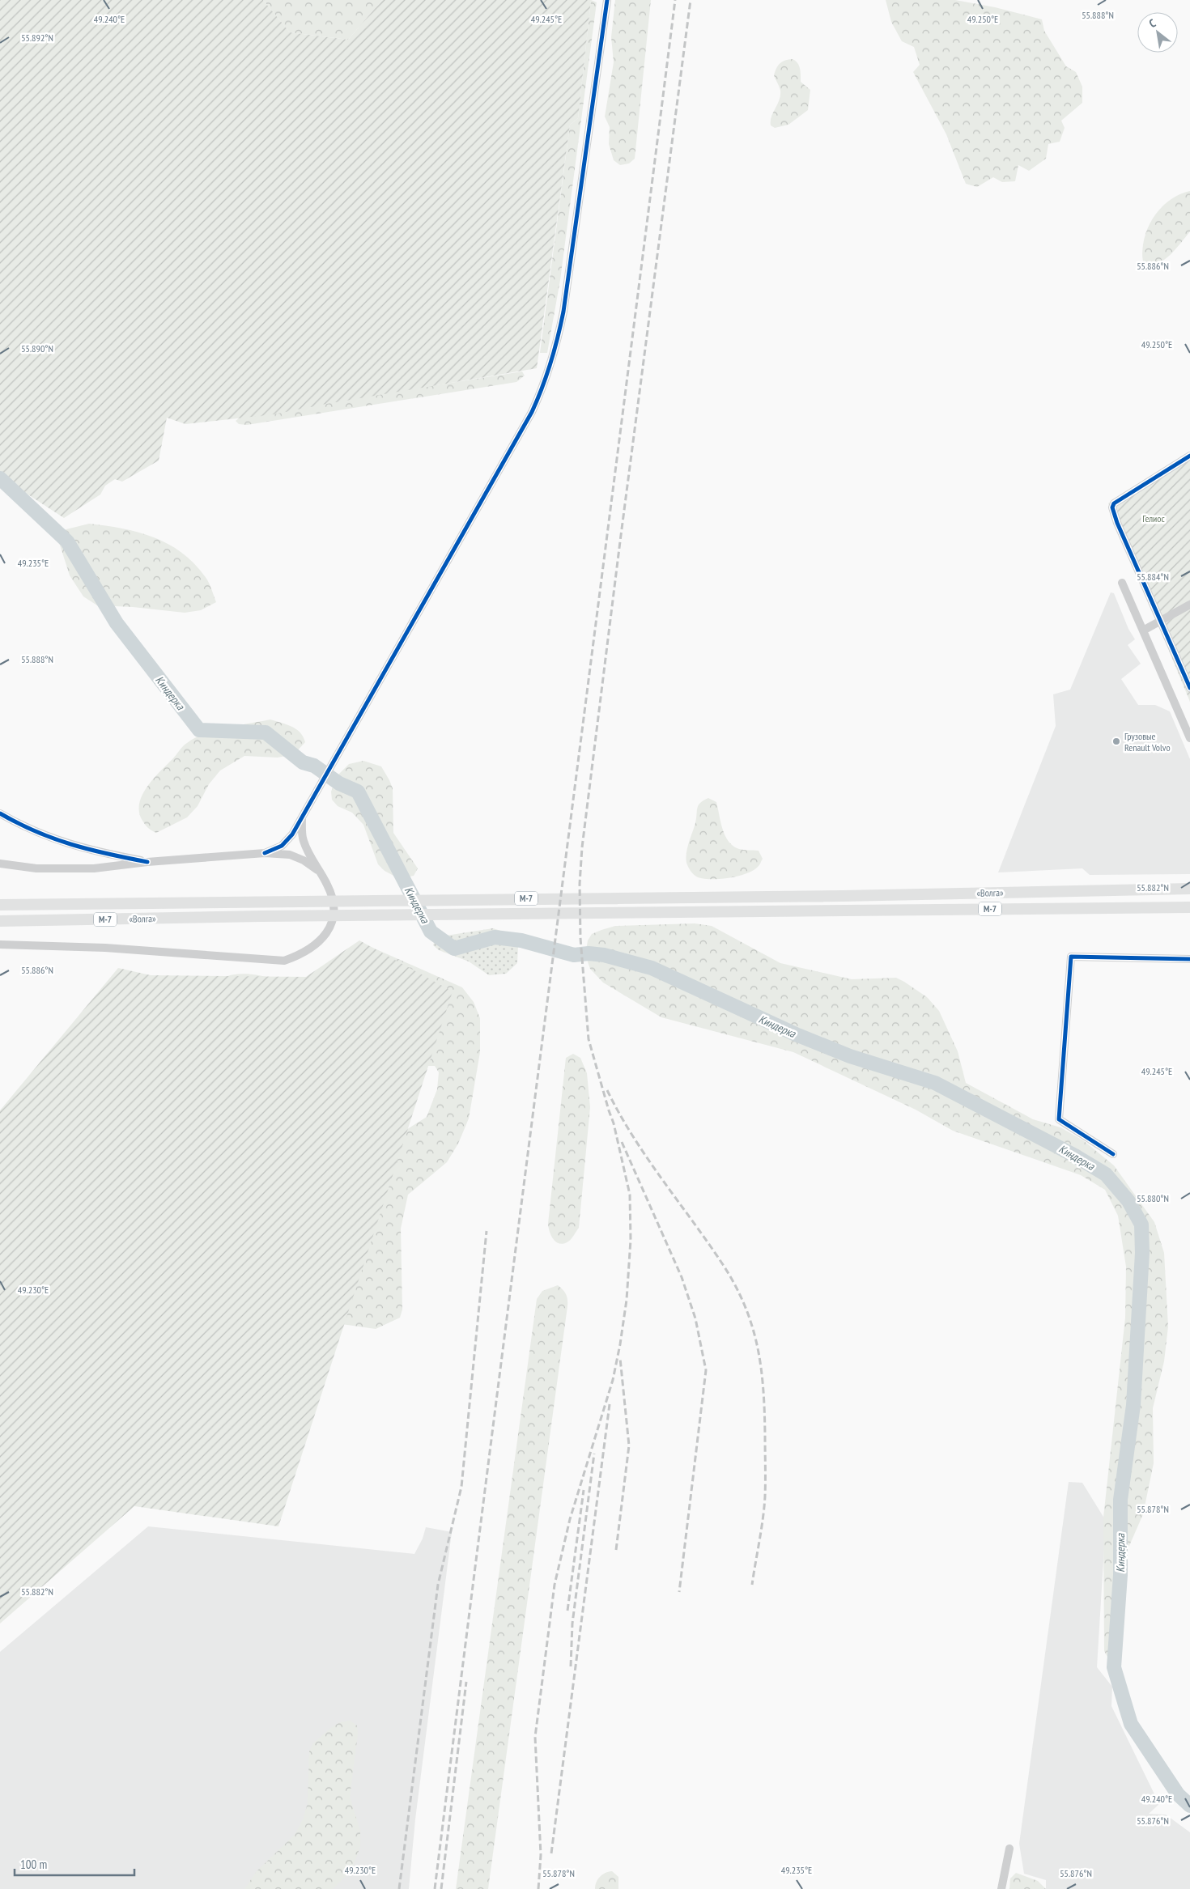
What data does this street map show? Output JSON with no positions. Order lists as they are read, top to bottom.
{
  "streets": {
    "highway": ["«Волга»", "М-7"]
  },
  "water": ["Киндерка"],
  "parks": ["Гелиос"],
  "places": ["Грузовые Renault Volvo"],
  "scale_bar": "100 m",
  "north": "top left",
  "coordinates": [
    "55.888°N",
    "49.240°E",
    "49.245°E",
    "49.250°E",
    "55.892°N",
    "55.886°N",
    "55.890°N",
    "49.235°E",
    "55.884°N",
    "55.882°N",
    "55.880°N",
    "49.230°E",
    "55.878°N",
    "55.876°N"
  ]
}
